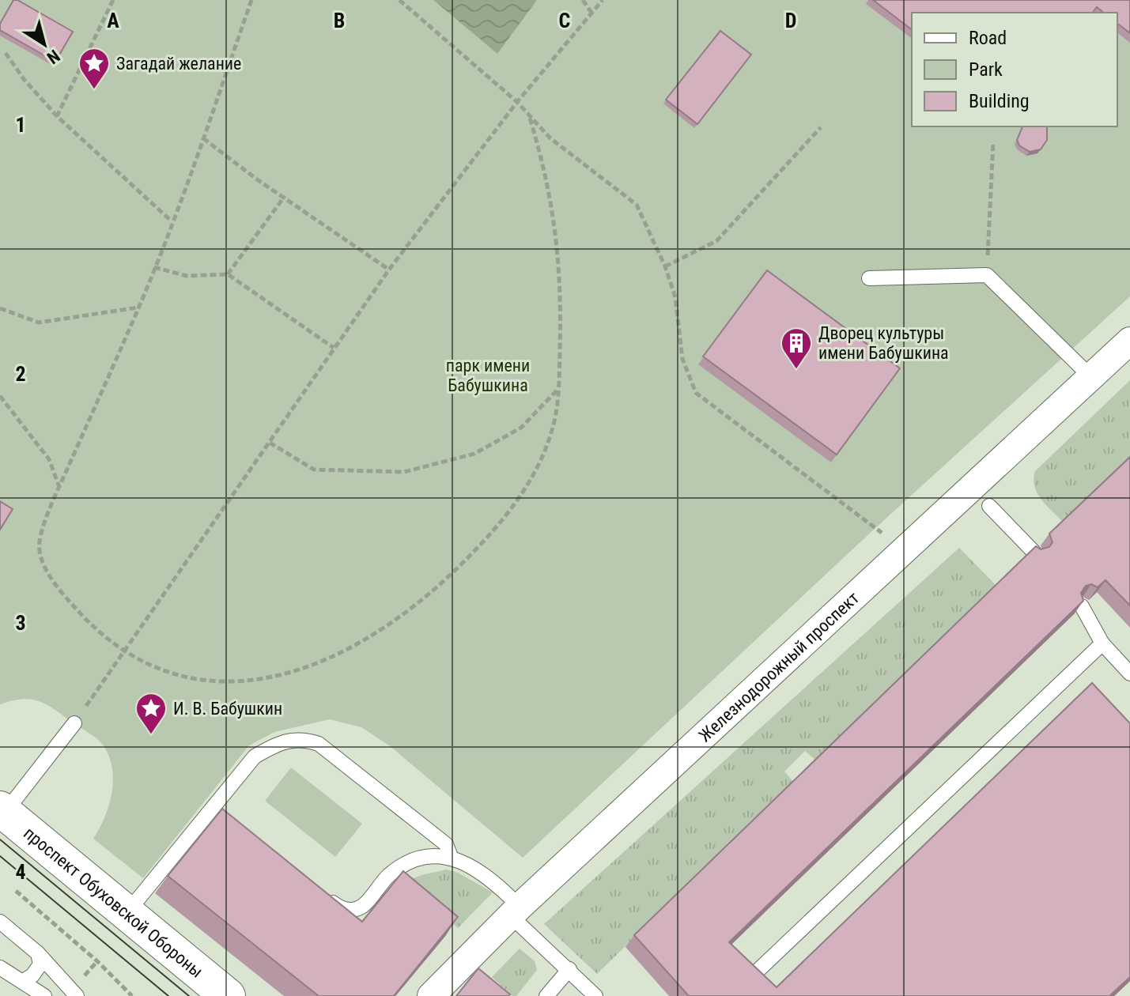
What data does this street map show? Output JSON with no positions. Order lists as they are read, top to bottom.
{
  "streets": {
    "main road": ["проспект Обуховской Обороны"],
    "street": ["Железнодорожный проспект"]
  },
  "parks": ["парк имени Бабушкина"],
  "places": {
    "place": ["Загадай желание", "И. В. Бабушкин"],
    "building": ["Дворец культуры имени Бабушкина"]
  },
  "legend": ["Road", "Park", "Building"],
  "north": "bottom right",
  "grid": {
    "columns": [
      "A",
      "B",
      "C",
      "D"
    ],
    "rows": [
      "1",
      "2",
      "3",
      "4"
    ]
  }
}
